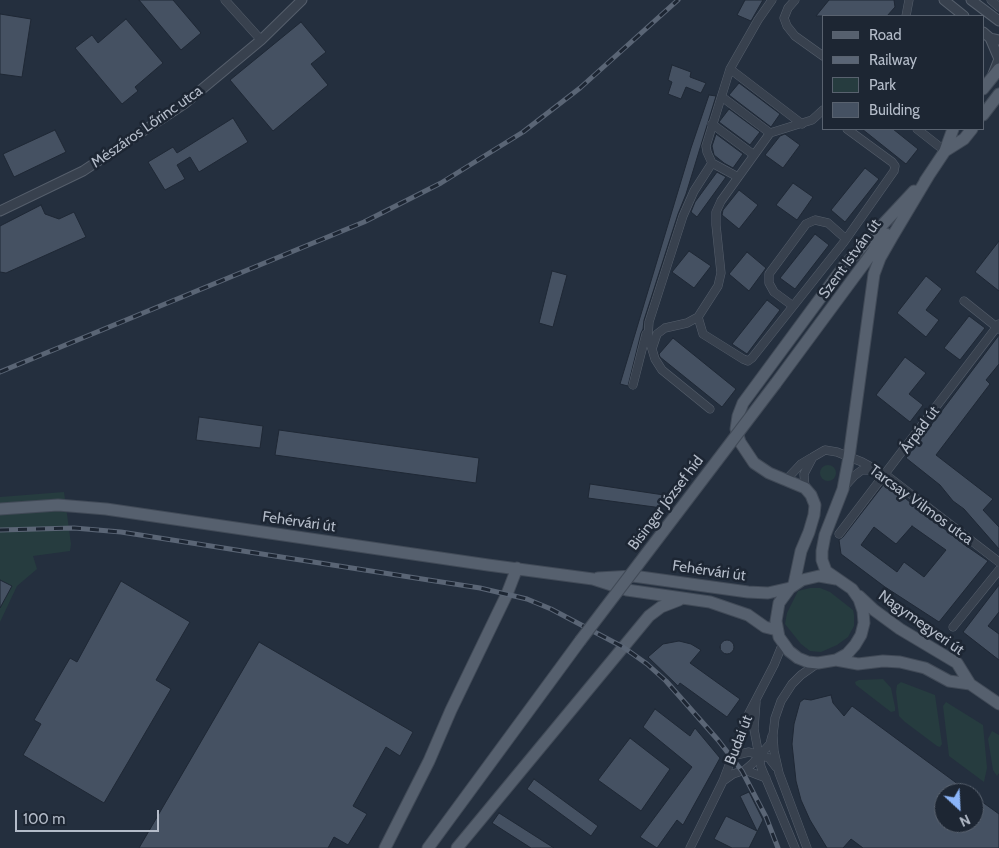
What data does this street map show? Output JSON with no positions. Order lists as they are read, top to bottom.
{
  "streets": {
    "main road": [
      "Szent István út",
      "Bisinger József híd",
      "Fehérvári út",
      "Nagymegyeri út"
    ],
    "street": [
      "Mészáros Lőrinc utca",
      "Árpád út",
      "Tarcsay Vilmos utca",
      "Budai út"
    ]
  },
  "crossings": [
    ["Szent István út", "Bisinger József híd"],
    ["Árpád út", "Tarcsay Vilmos utca"],
    ["Fehérvári út", "Nagymegyeri út"],
    ["Fehérvári út", "Budai út"],
    ["Nagymegyeri út", "Budai út"]
  ],
  "legend": [
    "Road",
    "Railway",
    "Park",
    "Building"
  ],
  "scale_bar": "100 m",
  "north": "bottom right"
}
